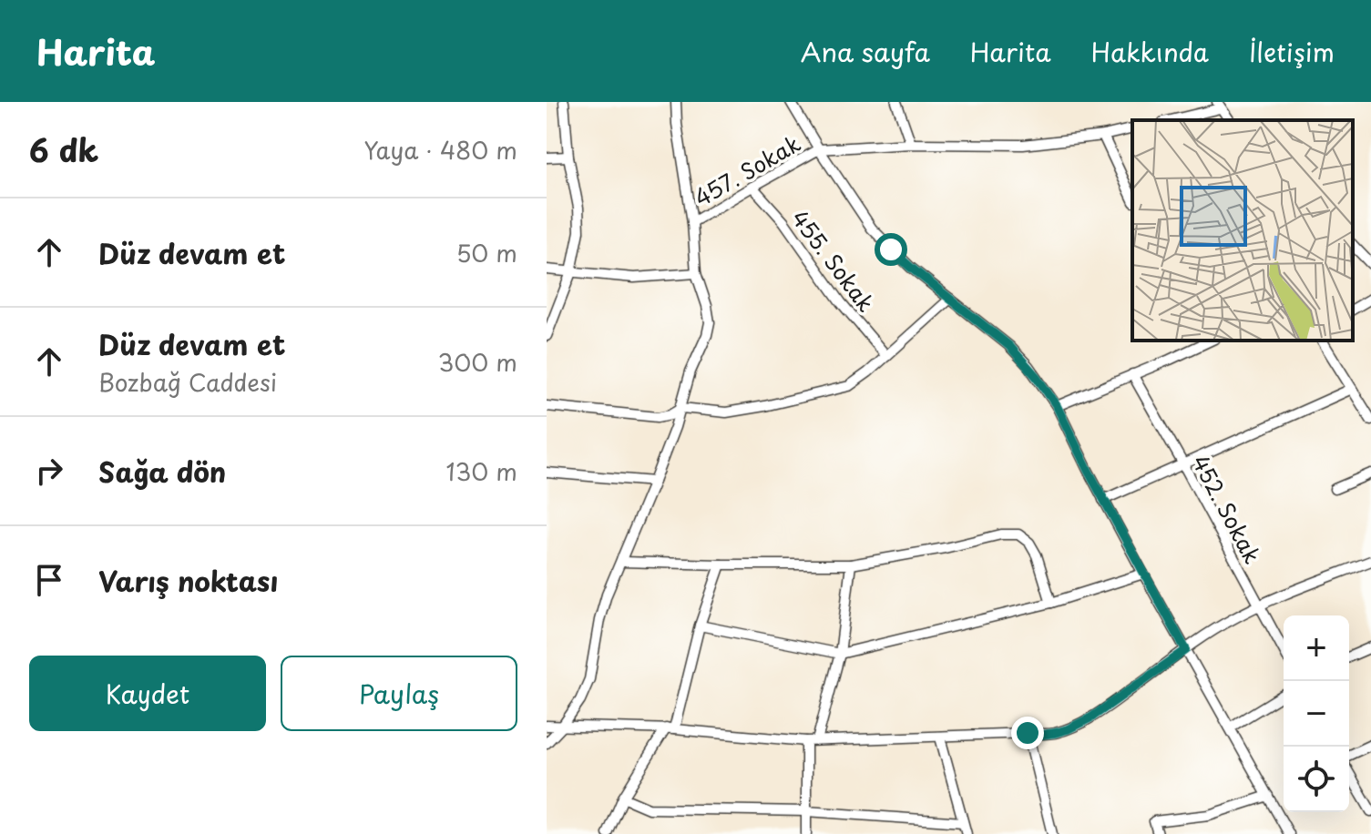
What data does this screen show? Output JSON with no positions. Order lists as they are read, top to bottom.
{
  "streets": {
    "street": ["457. Sokak", "455. Sokak", "452. Sokak"]
  },
  "crossings": [
    ["457. Sokak", "455. Sokak"]
  ],
  "page": {
    "header": "Harita",
    "nav": [
      "Ana sayfa",
      "Harita",
      "Hakkında",
      "İletişim"
    ],
    "heading": ["6 dk", "Yaya · 480 m"],
    "list": [
      ["Düz devam et", "50 m"],
      ["Düz devam et", "Bozbağ Caddesi", "300 m"],
      ["Sağa dön", "130 m"],
      "Varış noktası"
    ],
    "map_buttons": ["+", "−"],
    "buttons": ["Kaydet", "Paylaş"]
  }
}
